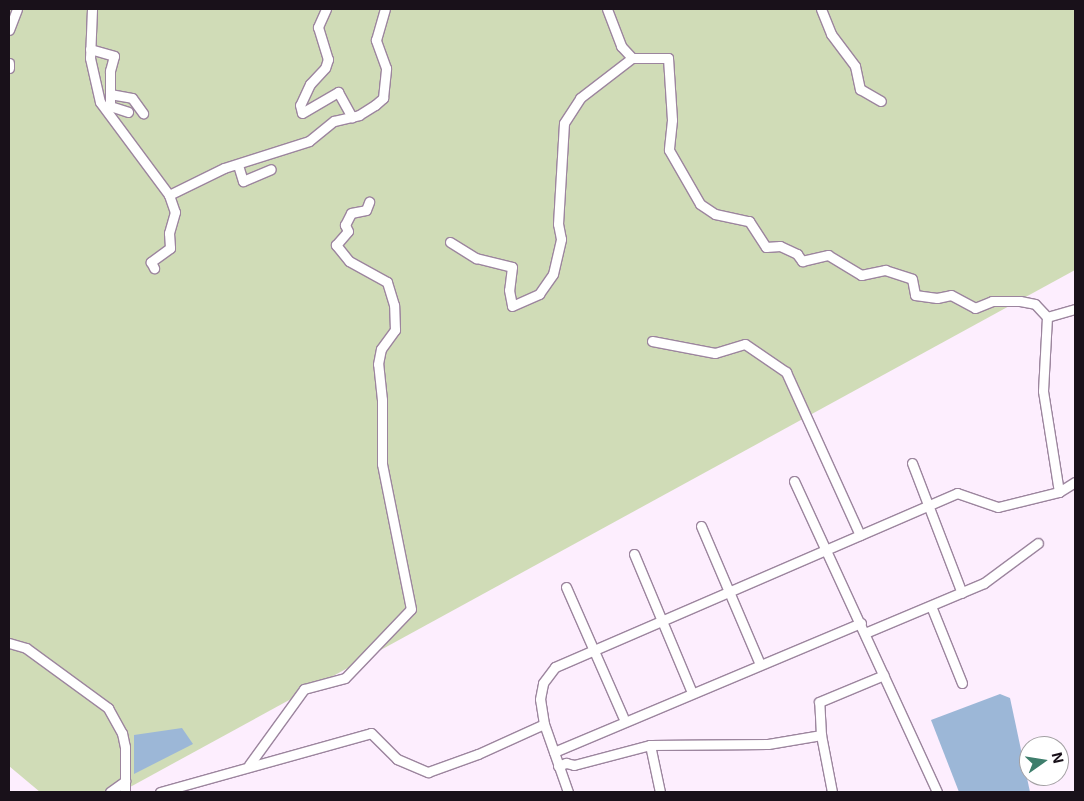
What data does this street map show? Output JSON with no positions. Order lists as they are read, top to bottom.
{
  "north": "right"
}
